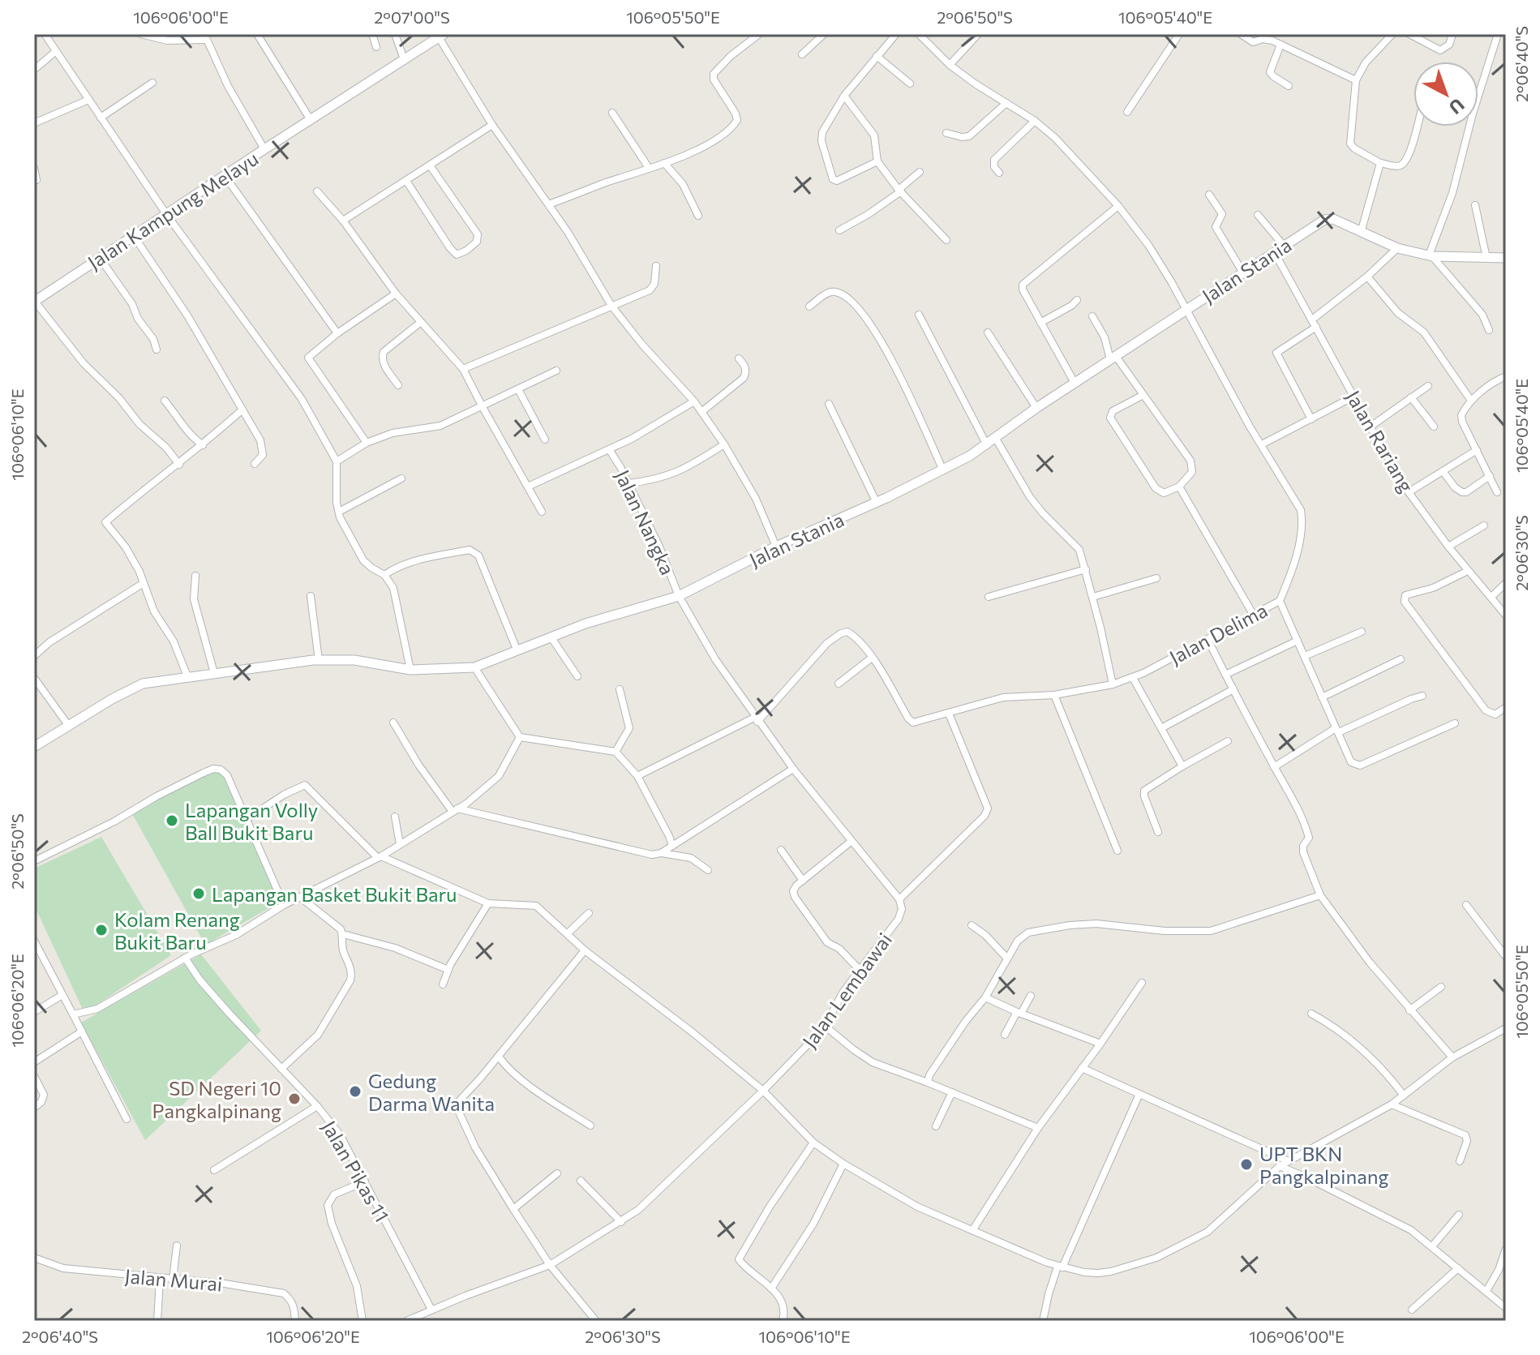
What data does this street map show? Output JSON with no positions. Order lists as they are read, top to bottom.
{
  "streets": {
    "street": [
      "Jalan Kampung Melayu",
      "Jalan Stania",
      "Jalan Rariang",
      "Jalan Nangka",
      "Jalan Delima",
      "Jalan Lembawai",
      "Jalan Pikas 11",
      "Jalan Murai"
    ]
  },
  "crossings": [
    ["Jalan Stania", "Jalan Rariang"],
    ["Jalan Stania", "Jalan Nangka"],
    ["Jalan Stania", "Jalan Delima"],
    ["Jalan Lembawai", "Jalan Pikas 11"]
  ],
  "places": [
    "Lapangan Volly Ball Bukit Baru",
    "Lapangan Basket Bukit Baru",
    "Kolam Renang Bukit Baru",
    "Gedung Darma Wanita",
    "SD Negeri 10 Pangkalpinang",
    "UPT BKN Pangkalpinang"
  ],
  "north": "bottom right",
  "coordinates": [
    "106°06'00\"E",
    "2°07'00\"S",
    "106°05'50\"E",
    "2°06'50\"S",
    "106°05'40\"E",
    "2°06'40\"S",
    "106°06'10\"E",
    "2°06'30\"S",
    "106°06'20\"E"
  ]
}
